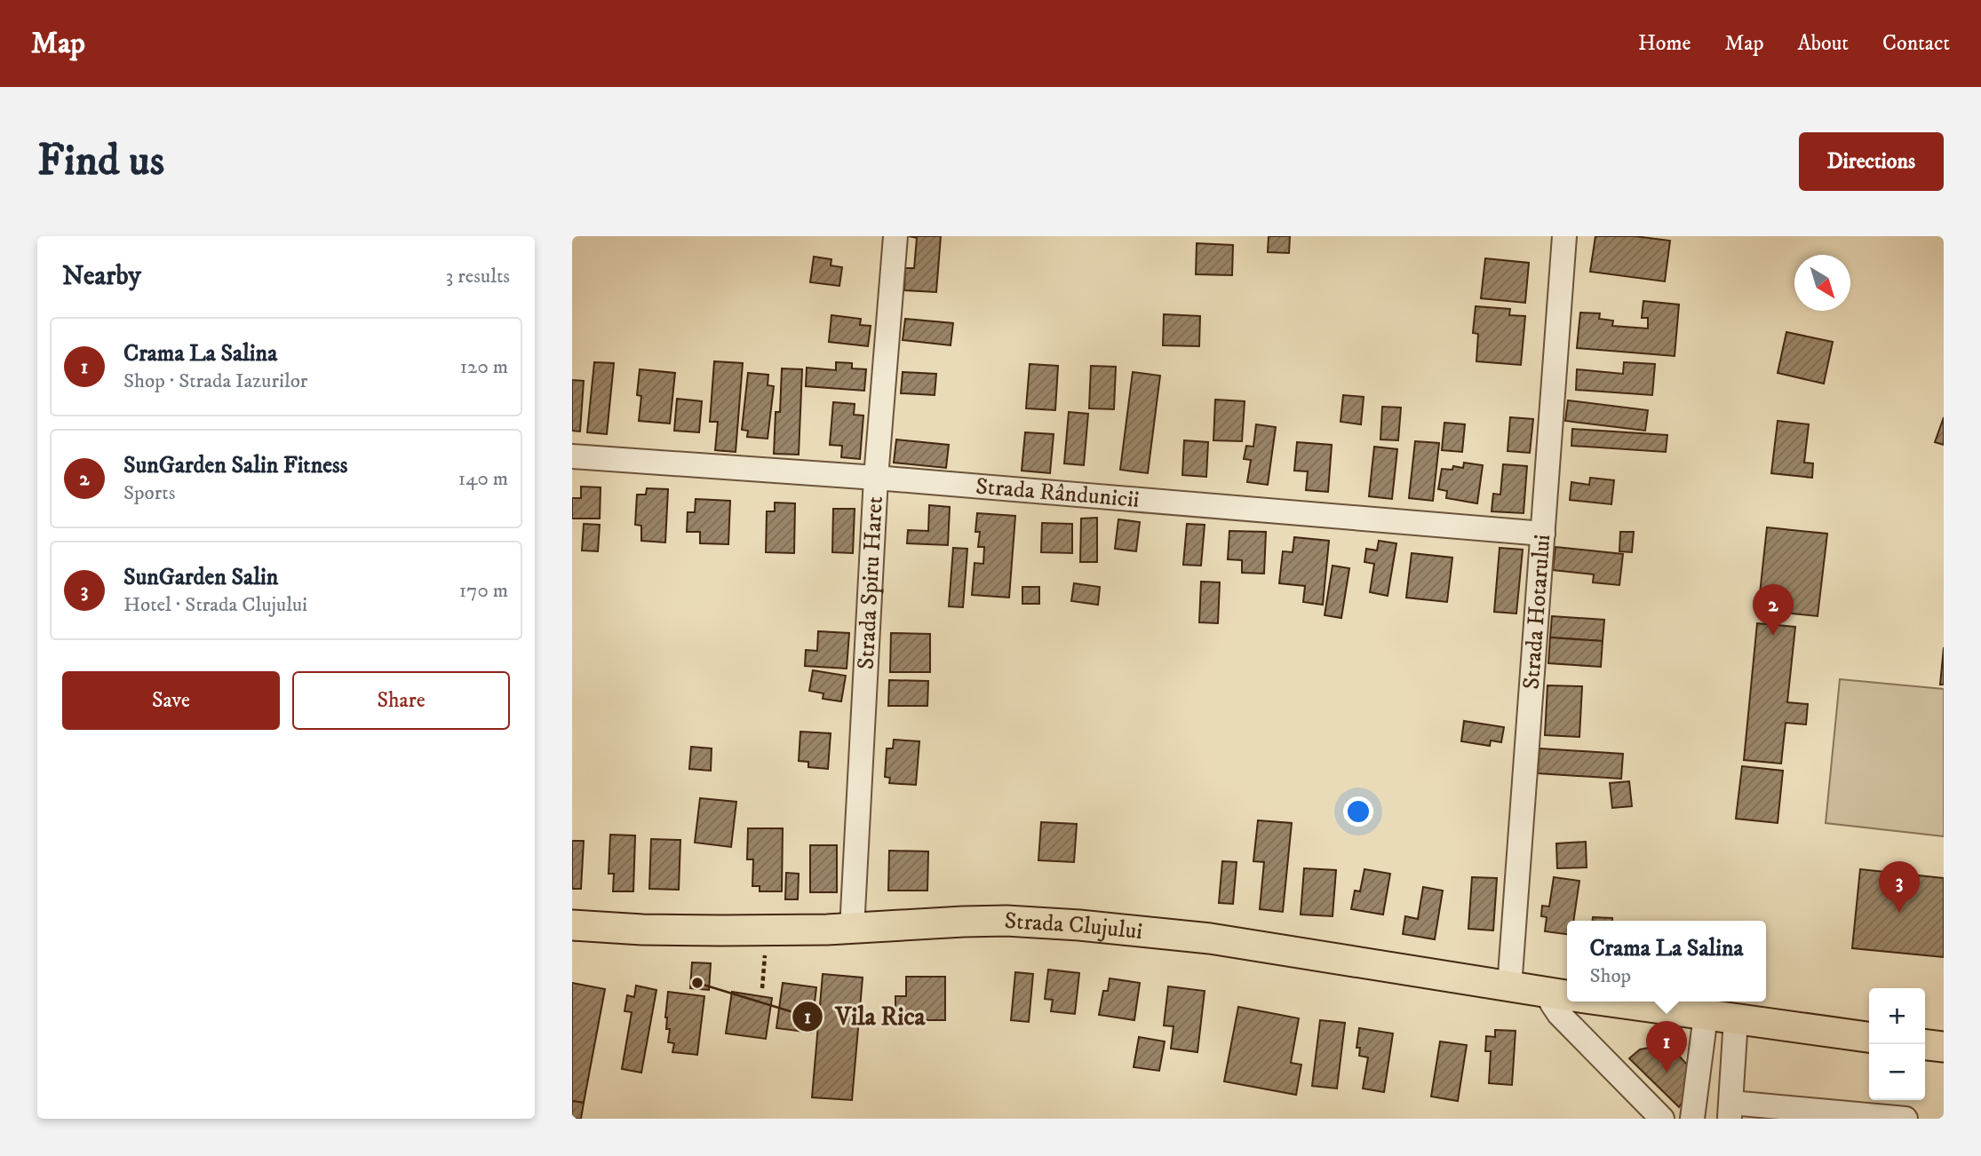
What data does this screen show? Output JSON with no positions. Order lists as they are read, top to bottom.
{
  "streets": {
    "main road": ["Strada Clujului"],
    "street": ["Strada Rândunicii", "Strada Spiru Haret", "Strada Hotarului"]
  },
  "crossings": [
    ["Strada Rândunicii", "Strada Spiru Haret"],
    ["Strada Rândunicii", "Strada Hotarului"],
    ["Strada Spiru Haret", "Strada Clujului"],
    ["Strada Hotarului", "Strada Clujului"]
  ],
  "places": ["Vila Rica"],
  "north": "bottom right",
  "page": {
    "header": "Map",
    "nav": [
      "Home",
      "Map",
      "About",
      "Contact"
    ],
    "buttons": [
      "Directions",
      ["Save", "Share"]
    ],
    "title": "Find us",
    "heading": ["Nearby", "3 results"],
    "list": [
      {
        "mark": "1",
        "name": "Crama La Salina",
        "note": "Shop · Strada Iazurilor",
        "value": "120 m"
      },
      {
        "mark": "2",
        "name": "SunGarden Salin Fitness",
        "note": "Sports",
        "value": "140 m"
      },
      {
        "mark": "3",
        "name": "SunGarden Salin",
        "note": "Hotel · Strada Clujului",
        "value": "170 m"
      }
    ],
    "pins": ["2", "3", "1"],
    "popup": ["Crama La Salina", "Shop"],
    "map_buttons": ["+", "−"]
  }
}
